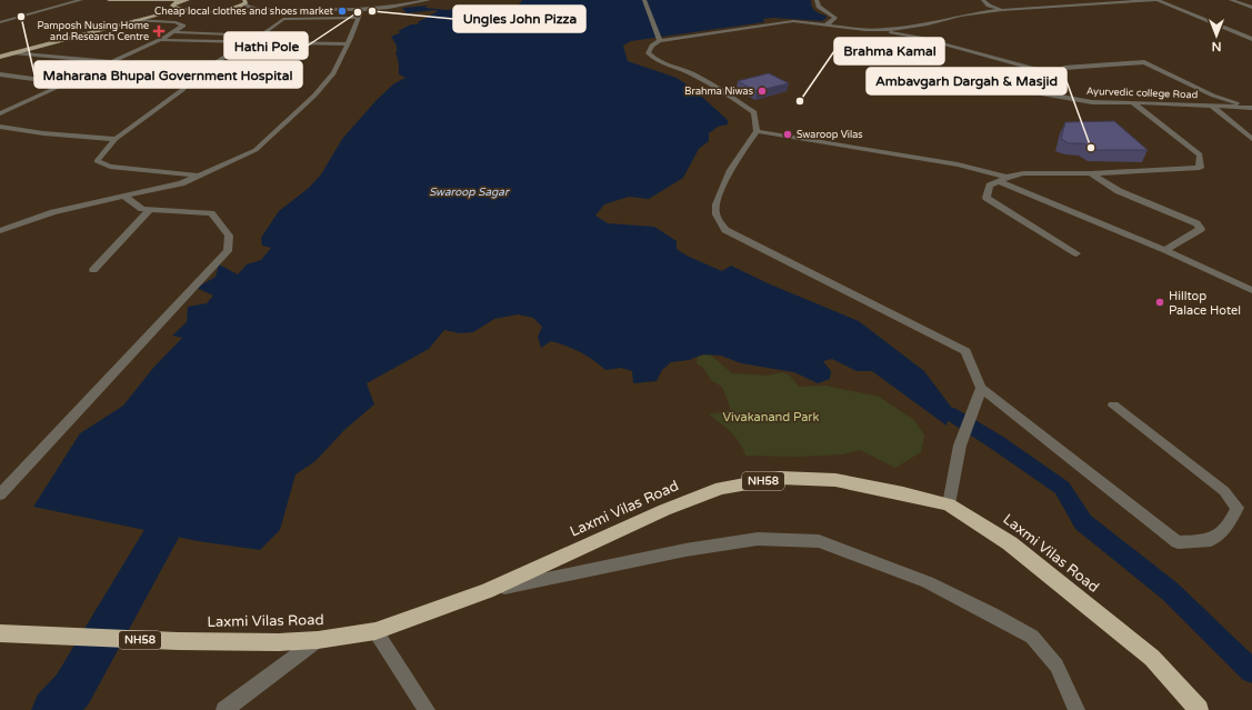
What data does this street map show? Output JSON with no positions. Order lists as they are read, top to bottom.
{
  "streets": {
    "highway": ["NH58", "Laxmi Vilas Road"],
    "street": ["Ayurvedic college Road"]
  },
  "water": ["Swaroop Sagar"],
  "parks": ["Vivakanand Park"],
  "places": {
    "other": [
      "Cheap local clothes and shoes market",
      "Ungles John Pizza",
      "Hathi Pole",
      "Maharana Bhupal Government Hospital",
      "Brahma Niwas",
      "Brahma Kamal",
      "Swaroop Vilas",
      "Ambavgarh Dargah & Masjid",
      "Hilltop Palace Hotel"
    ],
    "health": ["Pamposh Nusing Home and Research Centre"]
  },
  "north": "bottom"
}
